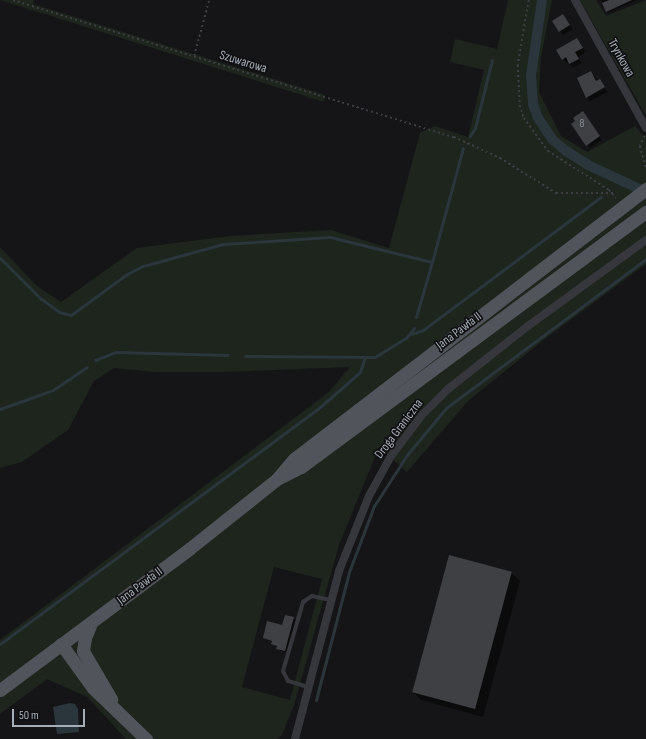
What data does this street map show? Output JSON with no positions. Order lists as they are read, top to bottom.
{
  "streets": {
    "main road": ["Jana Pawła II"],
    "street": ["Trynkowa", "Droga Graniczna"],
    "path": ["Szuwarowa"]
  },
  "house_numbers": ["8"],
  "scale_bar": "50 m"
}
